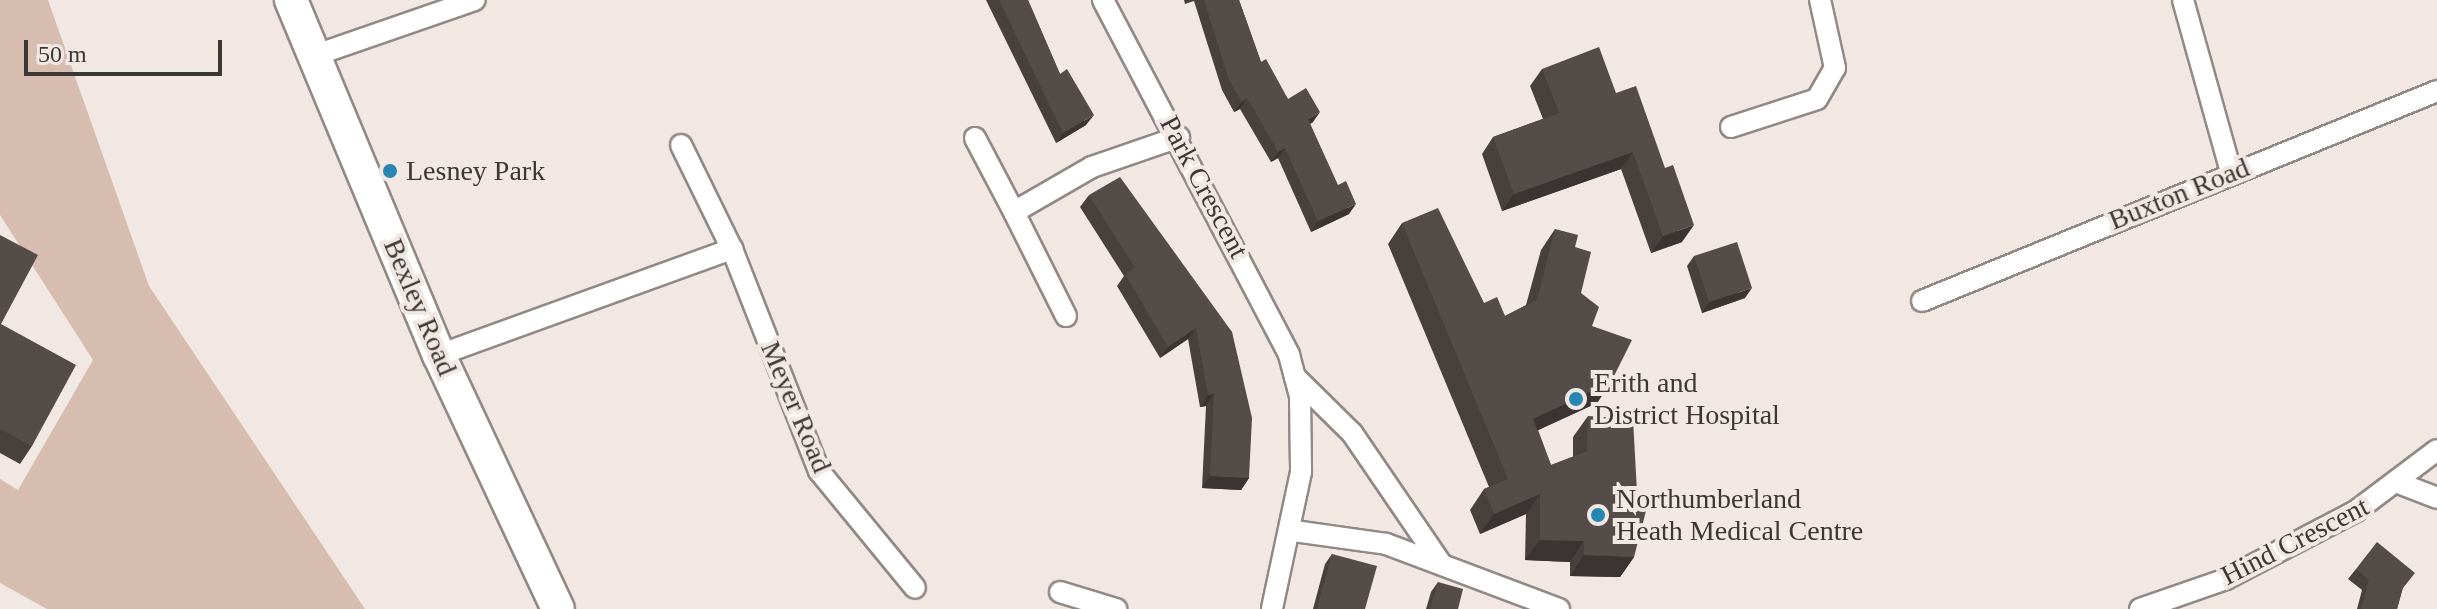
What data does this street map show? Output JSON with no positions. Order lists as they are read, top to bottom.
{
  "streets": {
    "main road": ["Bexley Road"],
    "street": [
      "Park Crescent",
      "Buxton Road",
      "Meyer Road",
      "Hind Crescent"
    ]
  },
  "places": ["Lesney Park", "Erith and District Hospital", "Northumberland Heath Medical Centre"],
  "scale_bar": "50 m"
}
